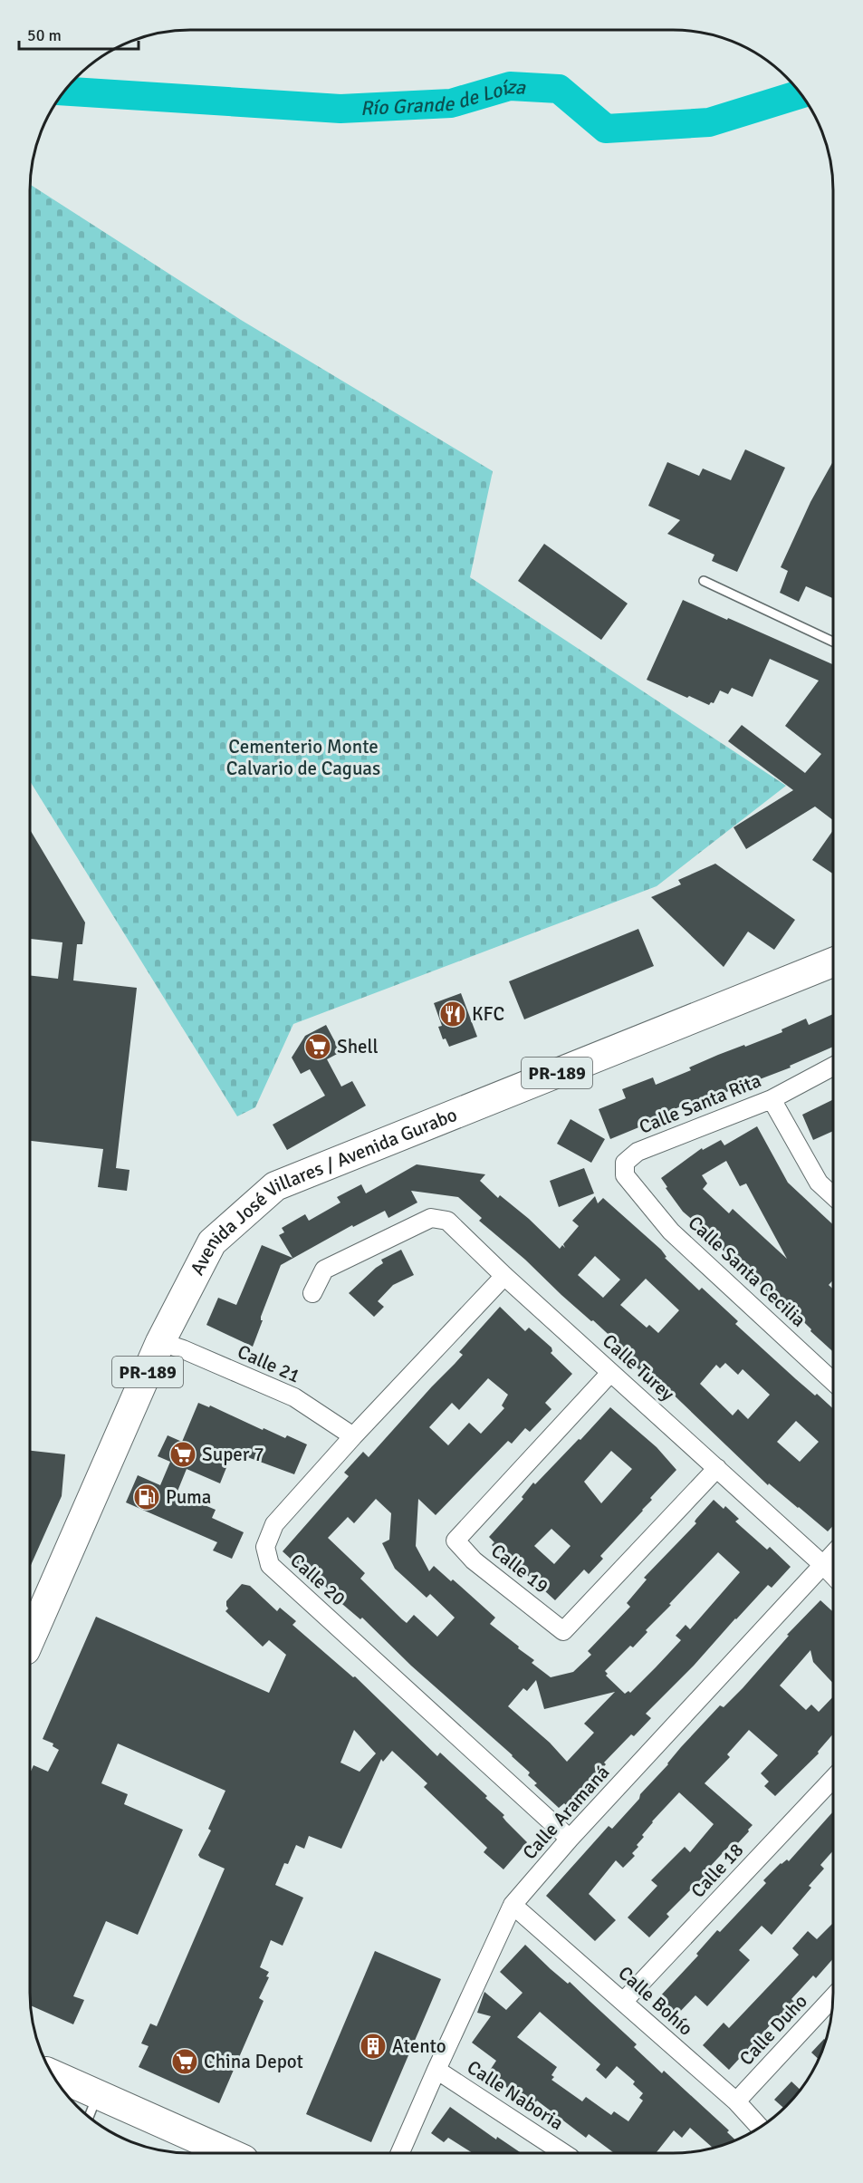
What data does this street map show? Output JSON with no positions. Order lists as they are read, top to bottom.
{
  "streets": {
    "main road": ["PR-189", "Avenida José Villares / Avenida Gurabo"],
    "street": [
      "Calle Santa Rita",
      "Calle Santa Cecilia",
      "Calle 21",
      "Calle Turey",
      "Calle 19",
      "Calle 20",
      "Calle Aramaná",
      "Calle 18",
      "Calle Bohío",
      "Calle Duho",
      "Calle Naboria"
    ]
  },
  "crossings": [
    ["Calle Santa Rita", "Calle Santa Cecilia"],
    ["Avenida José Villares / Avenida Gurabo", "Calle 21"],
    ["Calle 21", "Calle 20"],
    ["Calle Turey", "Calle 19"],
    ["Calle Turey", "Calle 20"],
    ["Calle Turey", "Calle Aramaná"],
    ["Calle 20", "Calle Aramaná"],
    ["Calle Aramaná", "Calle Bohío"],
    ["Calle Aramaná", "Calle Naboria"],
    ["Calle 18", "Calle Bohío"],
    ["Calle Bohío", "Calle Duho"]
  ],
  "water": ["Río Grande de Loíza"],
  "parks": ["Cementerio Monte Calvario de Caguas"],
  "places": {
    "restaurant": ["KFC"],
    "supermarket": ["Shell", "Super 7", "China Depot"],
    "fuel station": ["Puma"],
    "building": ["Atento"]
  },
  "scale_bar": "50 m"
}
